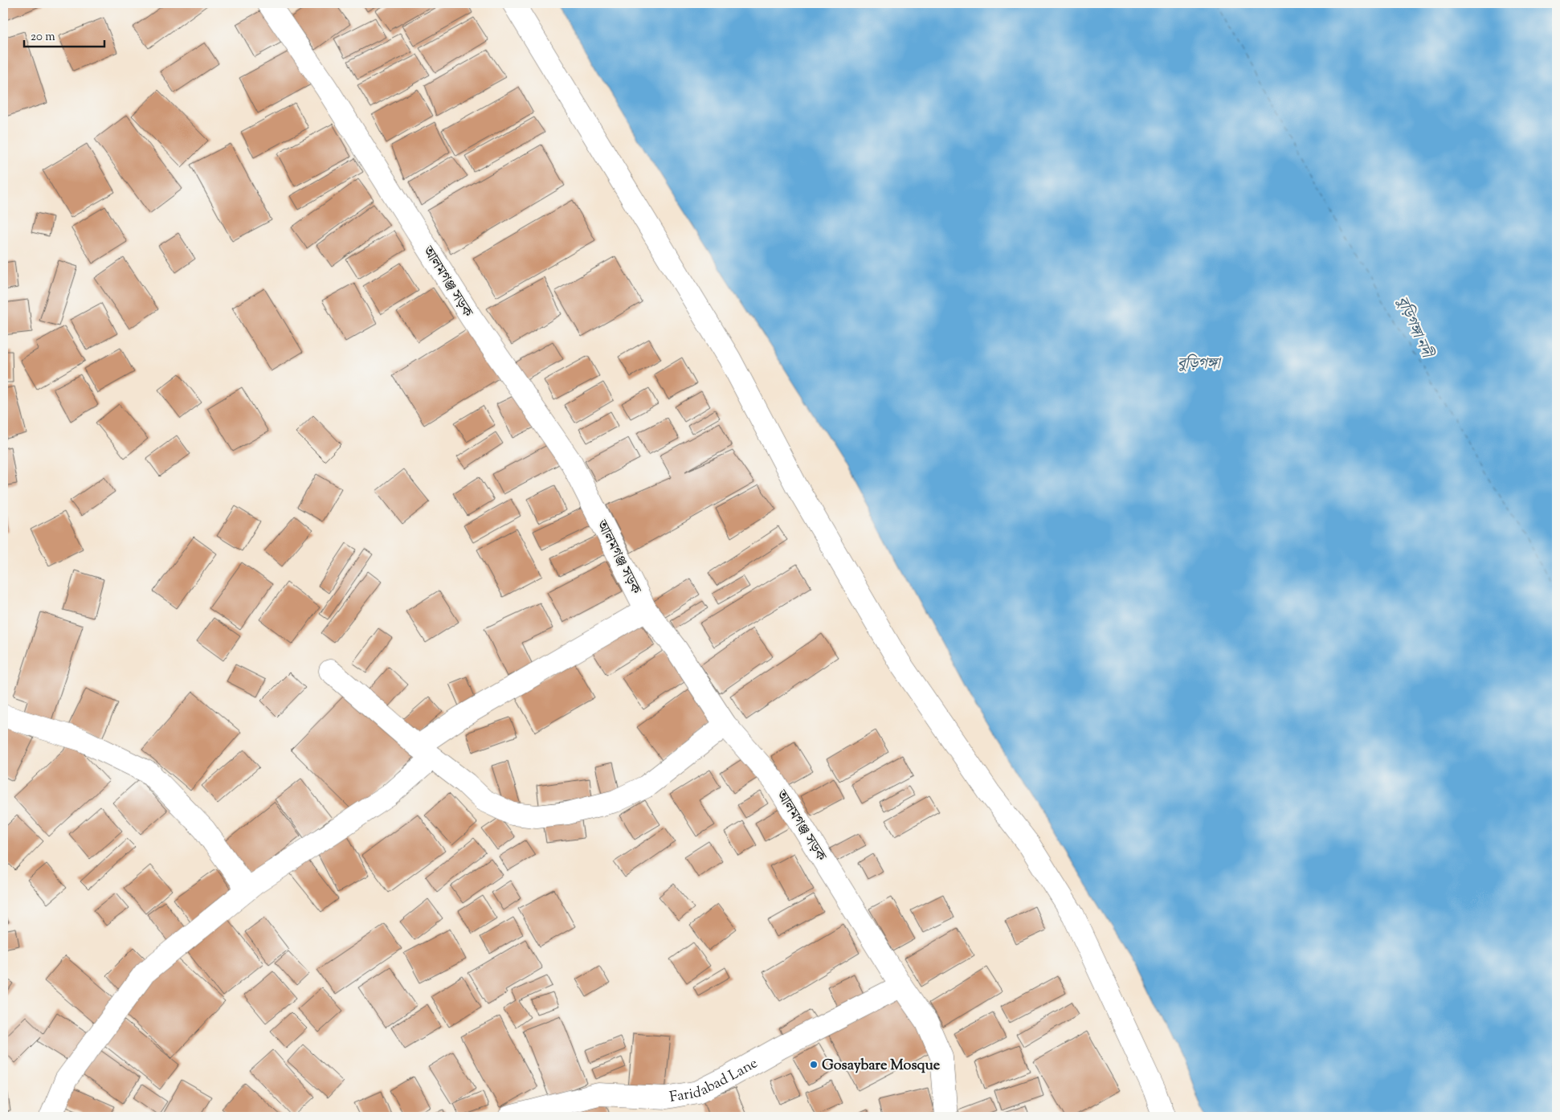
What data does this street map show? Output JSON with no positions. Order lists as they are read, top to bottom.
{
  "streets": {
    "street": ["আলমগঞ্জ সড়ক", "Faridabad Lane"]
  },
  "crossings": [
    ["আলমগঞ্জ সড়ক", "Faridabad Lane"]
  ],
  "water": ["বুড়িগঙ্গা নদী", "বুড়িগঙ্গা"],
  "places": ["Gosaybare Mosque"],
  "scale_bar": "20 m"
}
